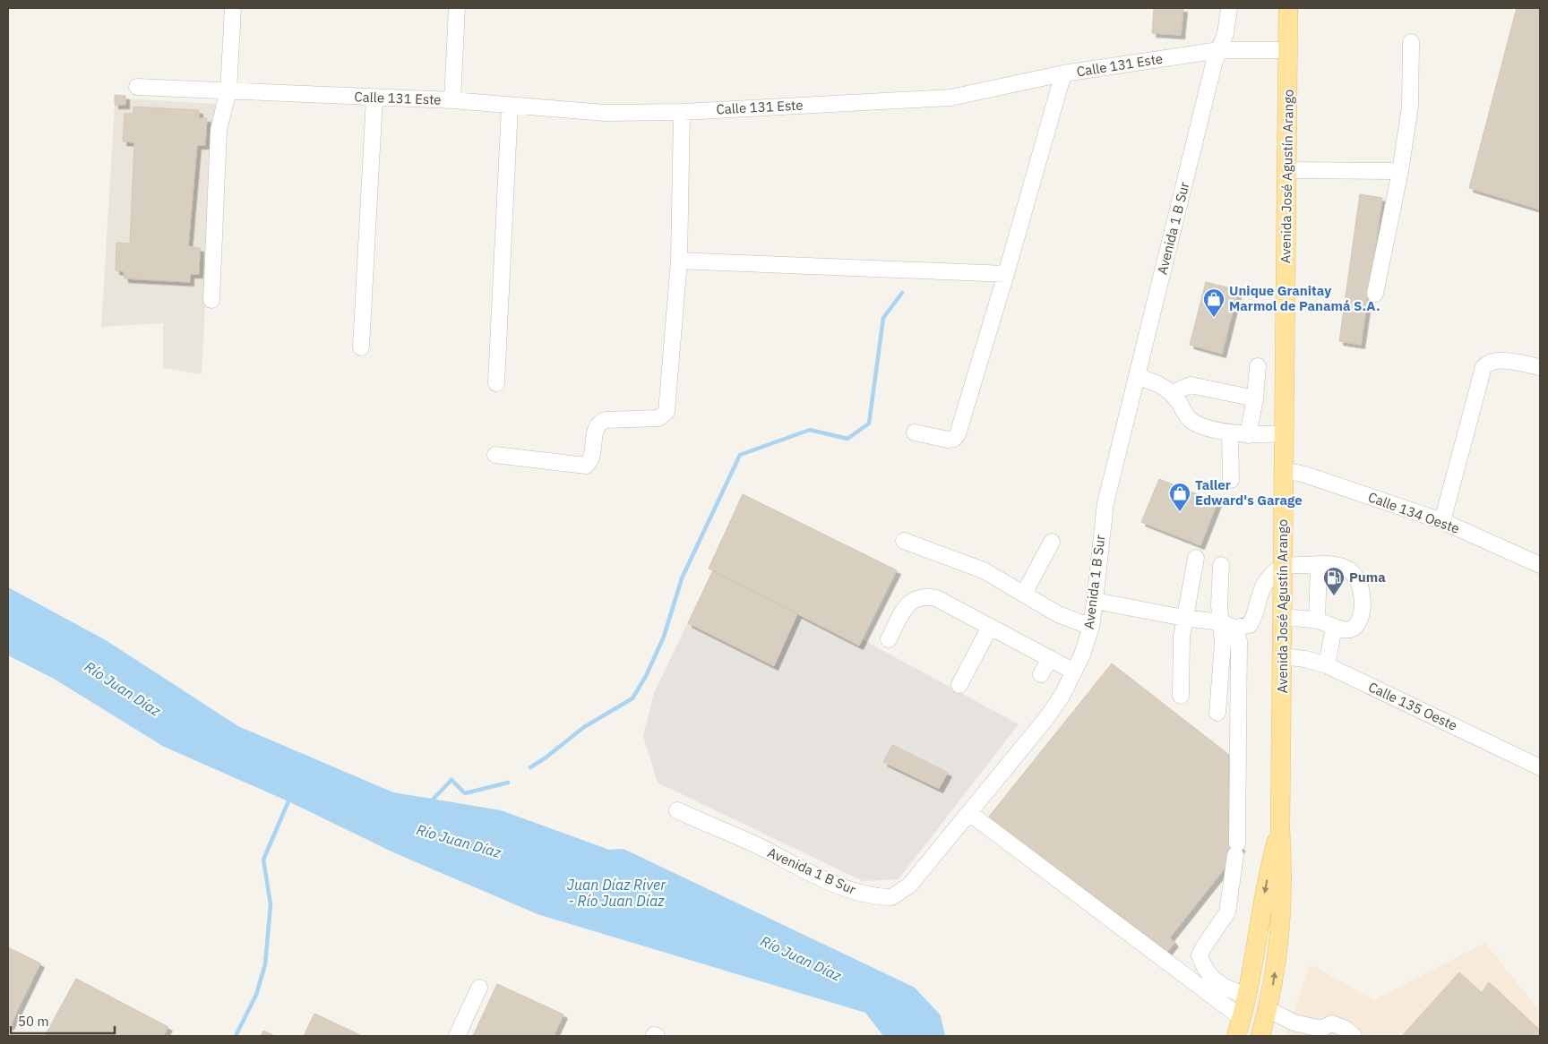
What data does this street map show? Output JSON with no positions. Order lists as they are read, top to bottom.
{
  "streets": {
    "main road": ["Avenida José Agustín Arango"],
    "street": [
      "Calle 131 Este",
      "Avenida 1 B Sur",
      "Calle 134 Oeste",
      "Calle 135 Oeste"
    ]
  },
  "crossings": [
    ["Calle 131 Este", "Avenida José Agustín Arango"],
    ["Calle 131 Este", "Avenida 1 B Sur"],
    ["Avenida José Agustín Arango", "Calle 134 Oeste"],
    ["Avenida José Agustín Arango", "Calle 135 Oeste"]
  ],
  "water": ["Río Juan Díaz", "Juan Díaz River - Río Juan Díaz"],
  "places": {
    "shop": ["Unique Granitay Marmol de Panamá S.A.", "Taller Edward's Garage"],
    "fuel station": ["Puma"]
  },
  "scale_bar": "50 m"
}
